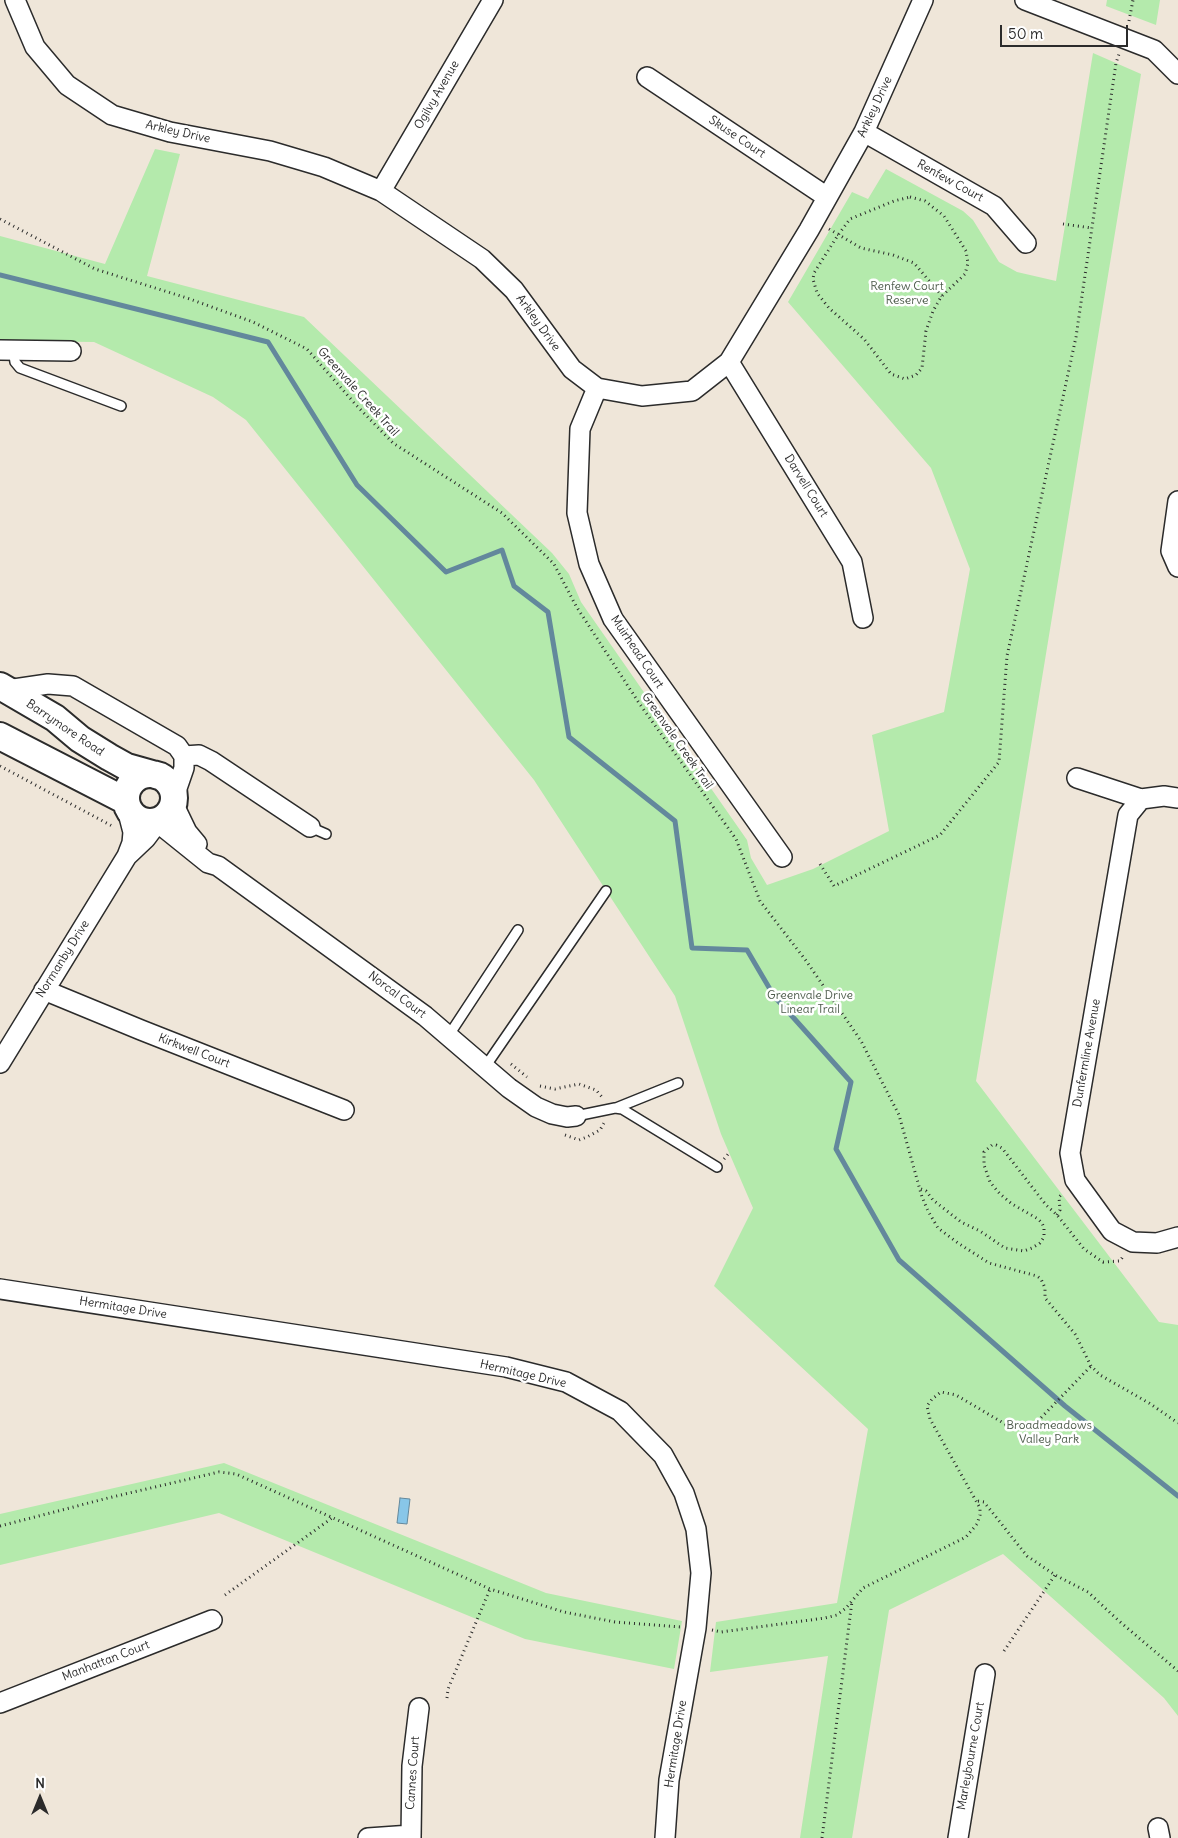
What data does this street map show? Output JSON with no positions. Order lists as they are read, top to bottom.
{
  "streets": {
    "street": [
      "Ogilvy Avenue",
      "Arkley Drive",
      "Skuse Court",
      "Renfew Court",
      "Darvell Court",
      "Muirhead Court",
      "Barrymore Road",
      "Normanby Drive",
      "Norcal Court",
      "Kirkwell Court",
      "Dunfermline Avenue",
      "Hermitage Drive",
      "Manhattan Court",
      "Marleybourne Court",
      "Cannes Court"
    ],
    "path": ["Greenvale Creek Trail"]
  },
  "crossings": [
    ["Ogilvy Avenue", "Arkley Drive"],
    ["Arkley Drive", "Skuse Court"],
    ["Arkley Drive", "Renfew Court"],
    ["Arkley Drive", "Darvell Court"],
    ["Arkley Drive", "Muirhead Court"],
    ["Barrymore Road", "Normanby Drive"],
    ["Barrymore Road", "Norcal Court"],
    ["Normanby Drive", "Norcal Court"],
    ["Normanby Drive", "Kirkwell Court"]
  ],
  "parks": ["Renfew Court Reserve", "Greenvale Drive Linear Trail", "Broadmeadows Valley Park"],
  "scale_bar": "50 m",
  "north": "top"
}
